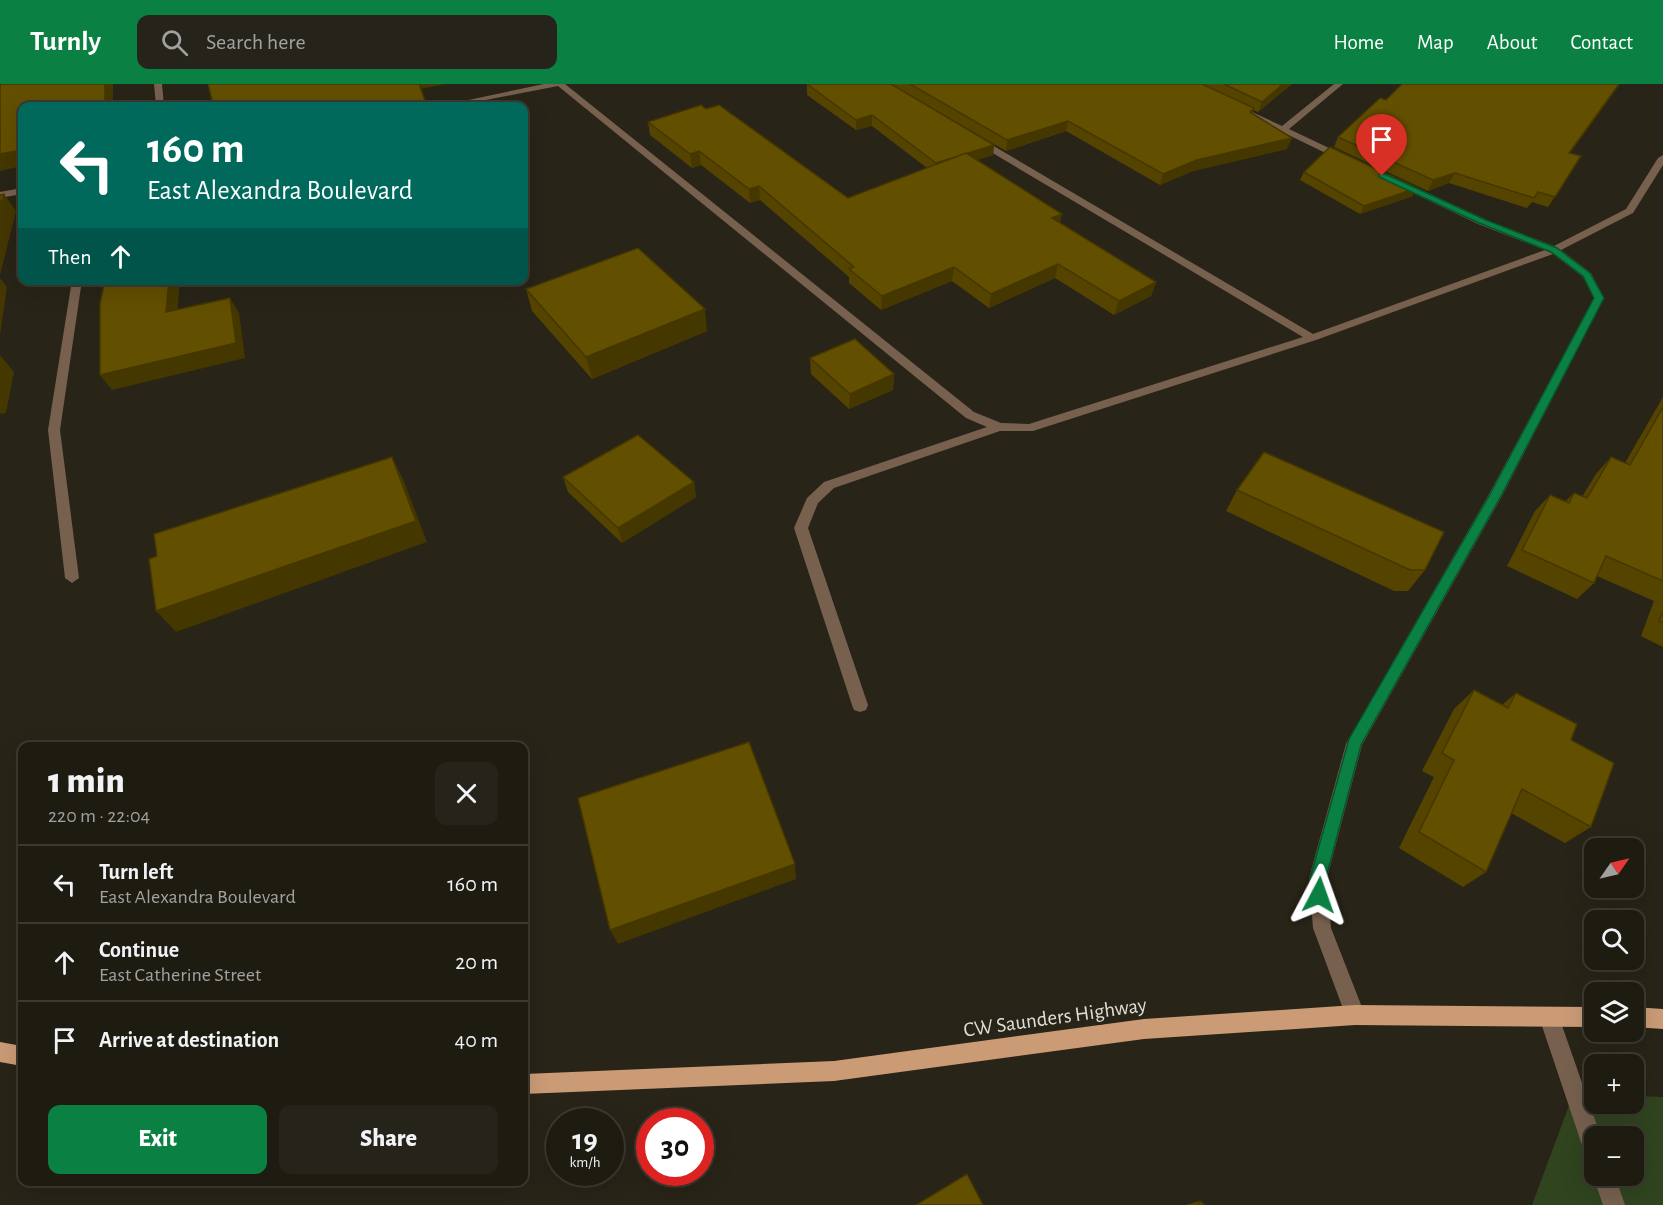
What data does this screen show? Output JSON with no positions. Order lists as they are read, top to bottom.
{
  "streets": {
    "main road": ["CW Saunders Highway"]
  },
  "north": "top right",
  "page": {
    "header": "Turnly",
    "search": "Search here",
    "nav": [
      "Home",
      "Map",
      "About",
      "Contact"
    ],
    "turn": ["160 m", "East Alexandra Boulevard"],
    "then": "Then",
    "heading": ["1 min", "220 m · 22:04"],
    "map_buttons": ["+", "−"],
    "list": [
      {
        "name": "Turn left",
        "note": "East Alexandra Boulevard",
        "value": "160 m"
      },
      {
        "name": "Continue",
        "note": "East Catherine Street",
        "value": "20 m"
      },
      {
        "name": "Arrive at destination",
        "value": "40 m"
      }
    ],
    "buttons": ["Exit", "Share"],
    "speed": "19 km/h",
    "limit": "30"
  }
}
